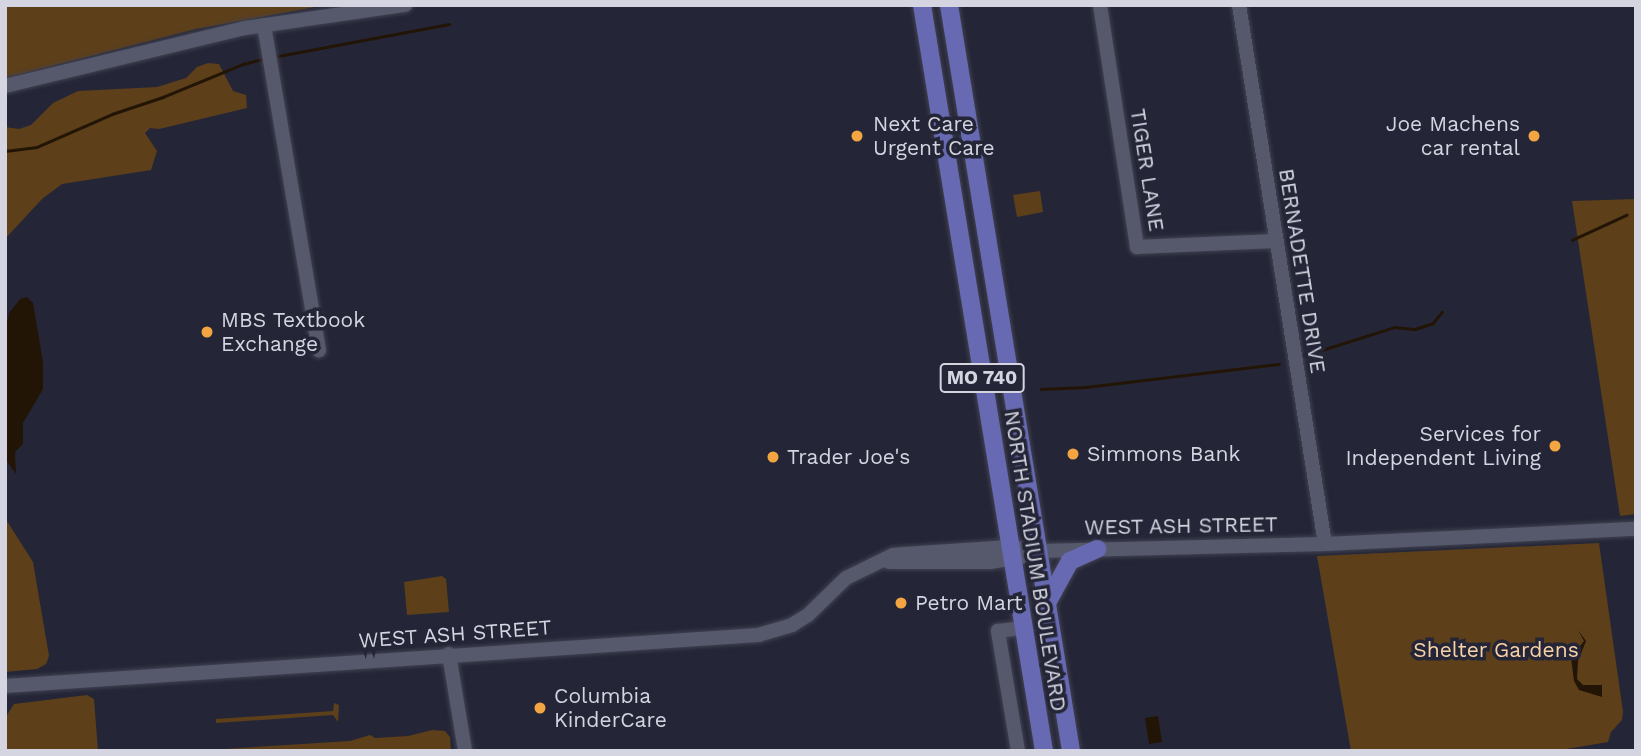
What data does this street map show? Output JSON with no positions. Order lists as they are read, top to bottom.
{
  "streets": {
    "main road": ["MO 740", "NORTH STADIUM BOULEVARD"],
    "street": ["TIGER LANE", "BERNADETTE DRIVE", "WEST ASH STREET"]
  },
  "crossings": [
    ["TIGER LANE", "BERNADETTE DRIVE"],
    ["BERNADETTE DRIVE", "WEST ASH STREET"],
    ["WEST ASH STREET", "NORTH STADIUM BOULEVARD"]
  ],
  "parks": ["Shelter Gardens"],
  "places": [
    "Next Care Urgent Care",
    "Joe Machens car rental",
    "MBS Textbook Exchange",
    "Services for Independent Living",
    "Simmons Bank",
    "Trader Joe's",
    "Petro Mart",
    "Columbia KinderCare"
  ]
}
